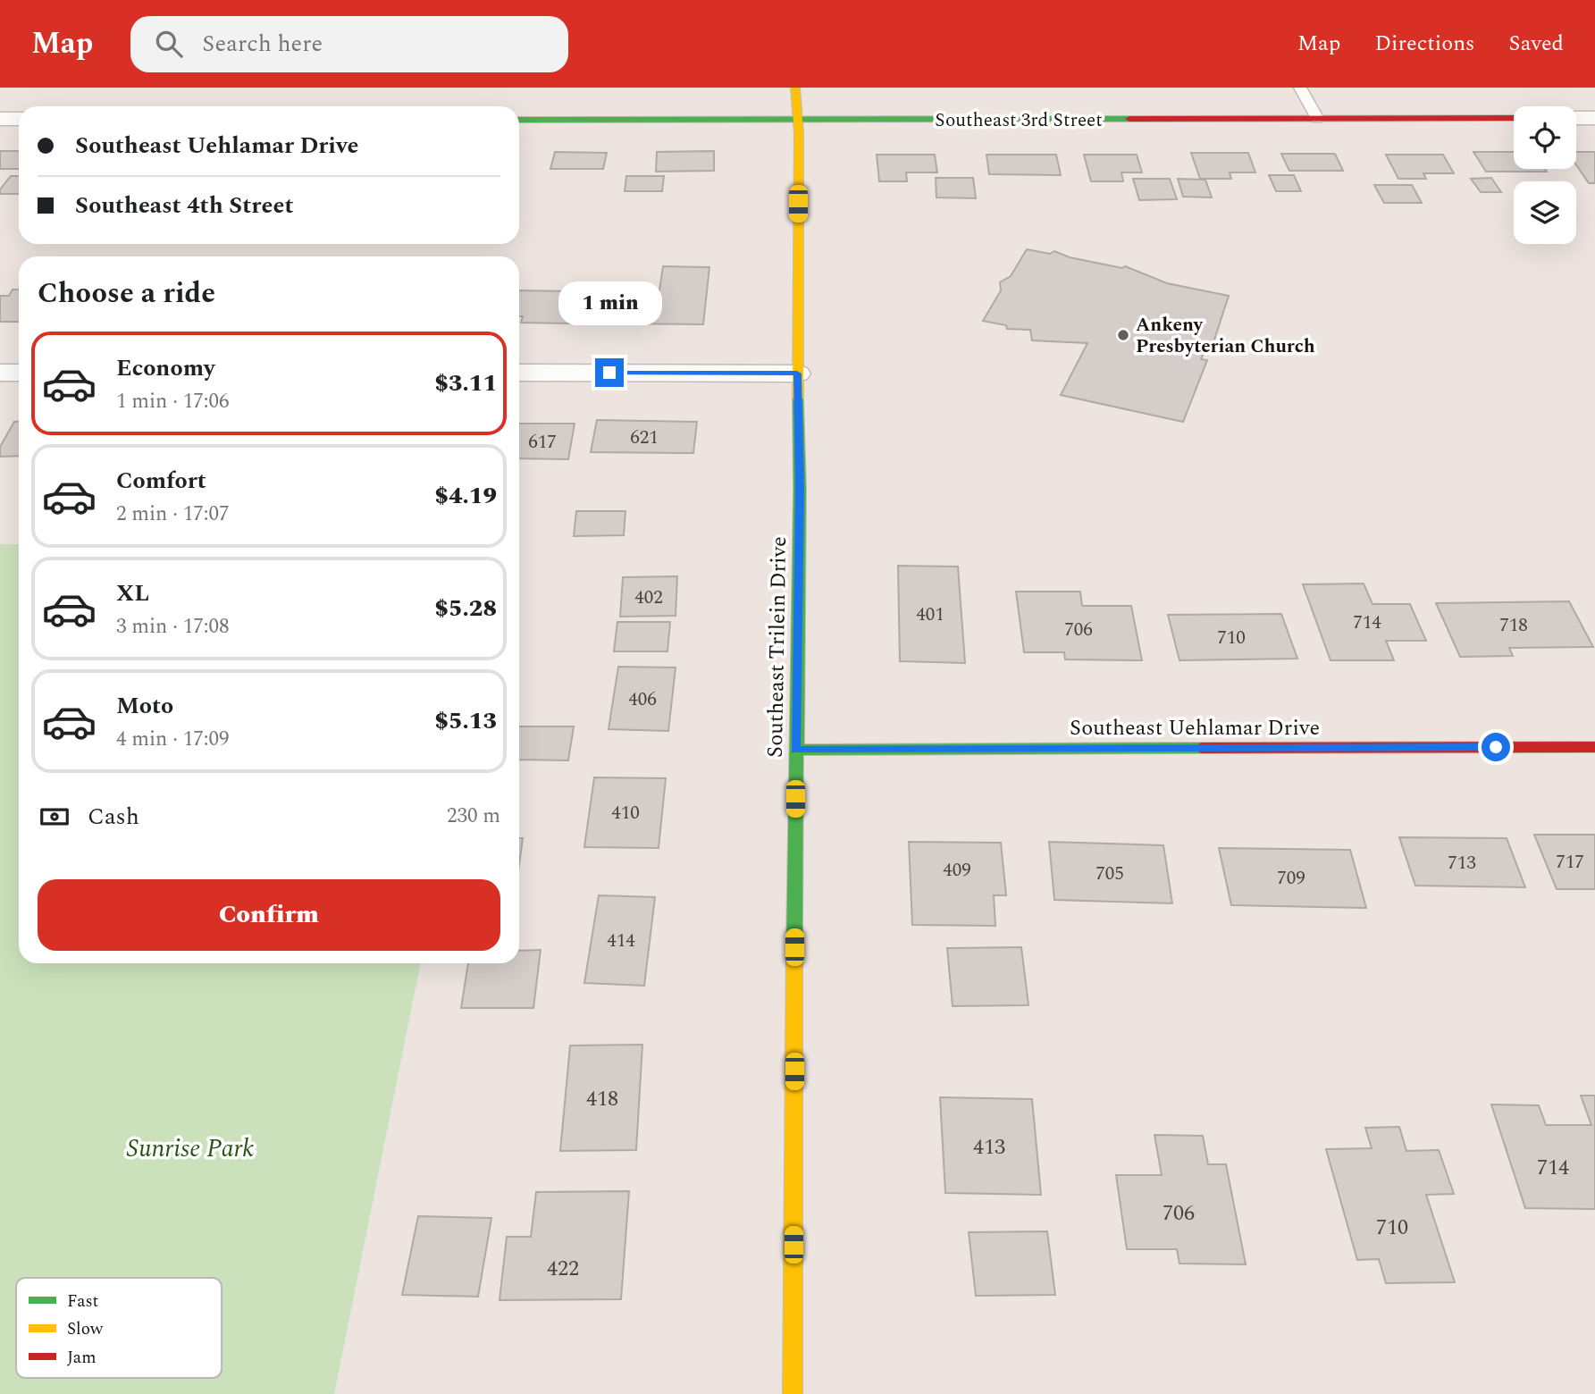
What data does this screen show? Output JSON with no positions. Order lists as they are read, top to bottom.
{
  "streets": {
    "street": ["Southeast 3rd Street", "Southeast Trilein Drive", "Southeast Uehlamar Drive"]
  },
  "crossings": [
    ["Southeast 3rd Street", "Southeast Trilein Drive"],
    ["Southeast Trilein Drive", "Southeast Uehlamar Drive"]
  ],
  "parks": ["Sunrise Park"],
  "places": ["Ankeny Presbyterian Church"],
  "house_numbers": [
    "621",
    "617",
    "402",
    "401",
    "714",
    "718",
    "706",
    "710",
    "406",
    "410",
    "717",
    "713",
    "409",
    "705",
    "709",
    "414",
    "418",
    "413",
    "714",
    "706",
    "710",
    "422"
  ],
  "legend": ["Fast", "Slow", "Jam"],
  "page": {
    "header": "Map",
    "search": "Search here",
    "nav": ["Map", "Directions", "Saved"],
    "banner": ["Southeast Uehlamar Drive", "Southeast 4th Street"],
    "heading": "Choose a ride",
    "bubble": "1 min",
    "list": [
      {
        "name": "Economy",
        "note": "1 min · 17:06",
        "value": "$3.11"
      },
      {
        "name": "Comfort",
        "note": "2 min · 17:07",
        "value": "$4.19"
      },
      {
        "name": "XL",
        "note": "3 min · 17:08",
        "value": "$5.28"
      },
      {
        "name": "Moto",
        "note": "4 min · 17:09",
        "value": "$5.13"
      }
    ],
    "pay": ["Cash", "230 m"],
    "buttons": "Confirm"
  }
}
